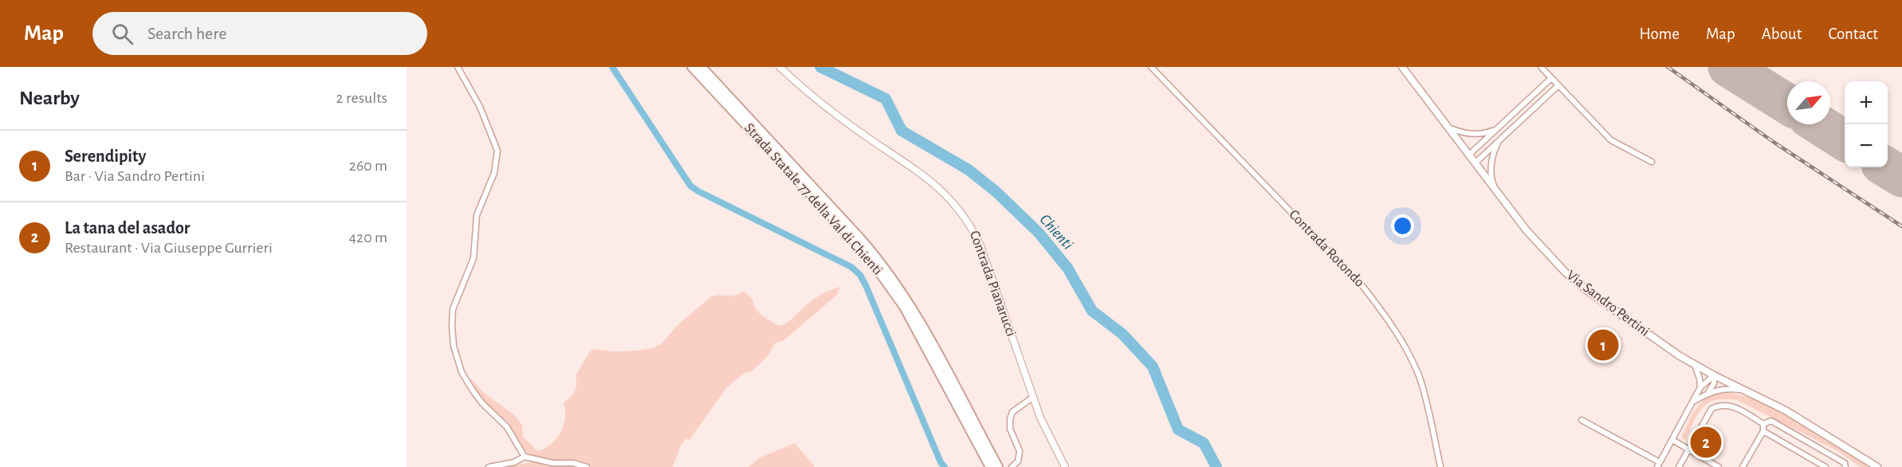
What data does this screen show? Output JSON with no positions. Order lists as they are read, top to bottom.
{
  "streets": {
    "highway": ["Strada Statale 77 della Val di Chienti"],
    "main road": ["Via Sandro Pertini"],
    "street": ["Contrada Rotondo", "Contrada Pianarucci"]
  },
  "water": ["Chienti"],
  "north": "top right",
  "page": {
    "header": "Map",
    "search": "Search here",
    "nav": [
      "Home",
      "Map",
      "About",
      "Contact"
    ],
    "heading": ["Nearby", "2 results"],
    "map_buttons": ["+", "−"],
    "list": [
      {
        "mark": "1",
        "name": "Serendipity",
        "note": "Bar · Via Sandro Pertini",
        "value": "260 m"
      },
      {
        "mark": "2",
        "name": "La tana del asador",
        "note": "Restaurant · Via Giuseppe Gurrieri",
        "value": "420 m"
      }
    ],
    "pins": ["1", "2"]
  }
}
